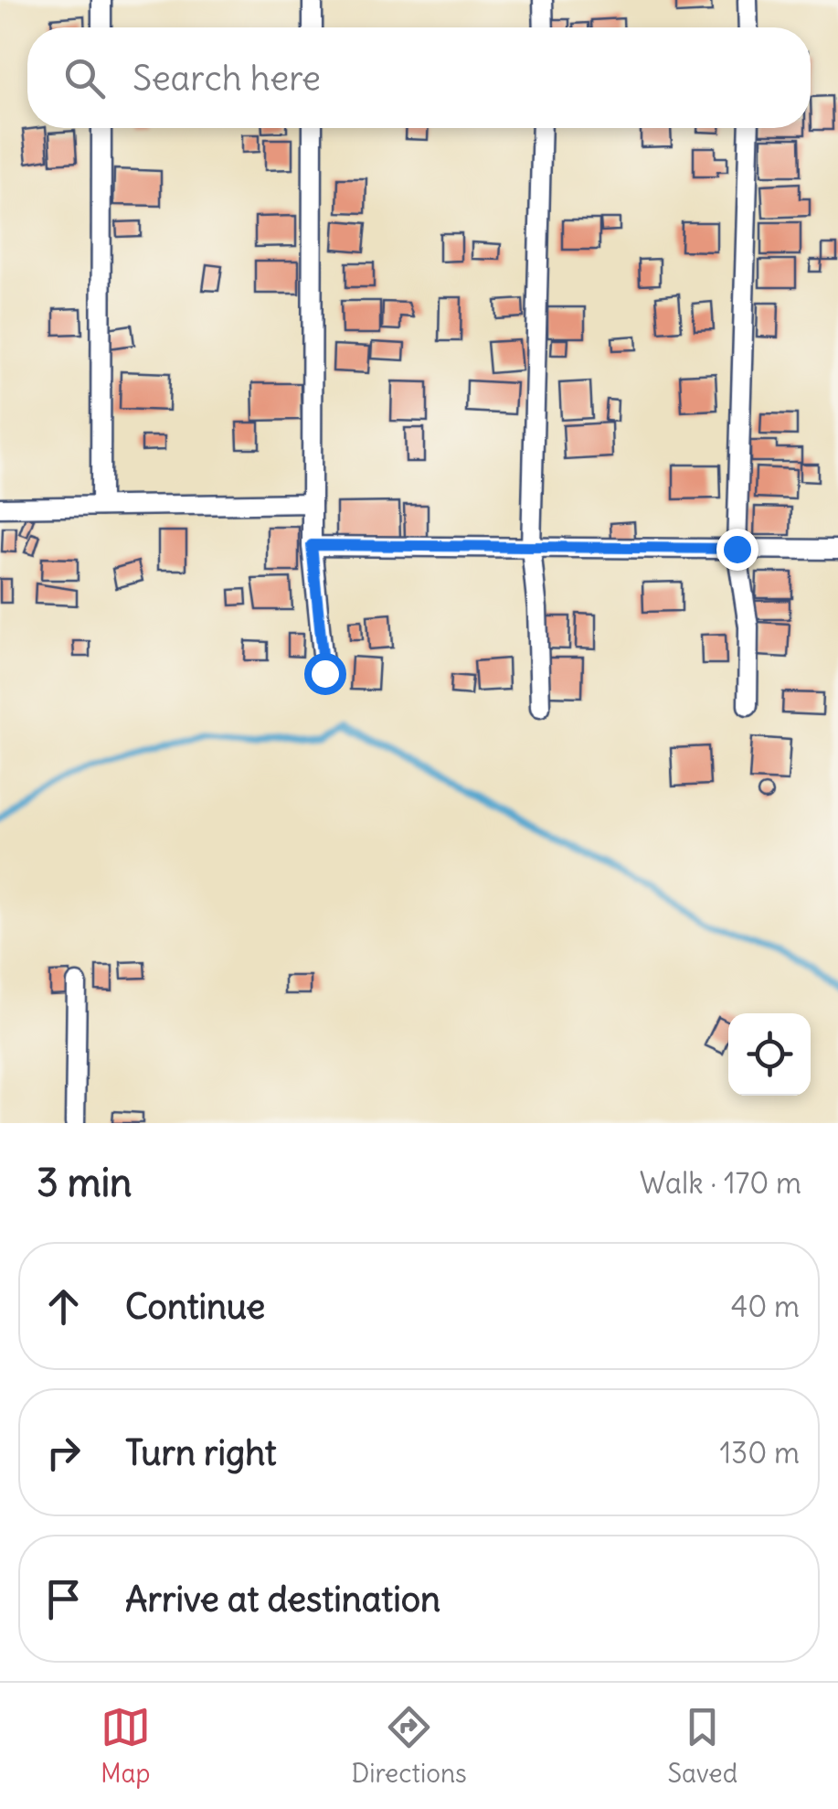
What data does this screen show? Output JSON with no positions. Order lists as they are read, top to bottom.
{
  "page": {
    "search": "Search here",
    "heading": ["3 min", "Walk · 170 m"],
    "list": [
      ["Continue", "40 m"],
      ["Turn right", "130 m"],
      "Arrive at destination"
    ],
    "nav": ["Map", "Directions", "Saved"]
  }
}
